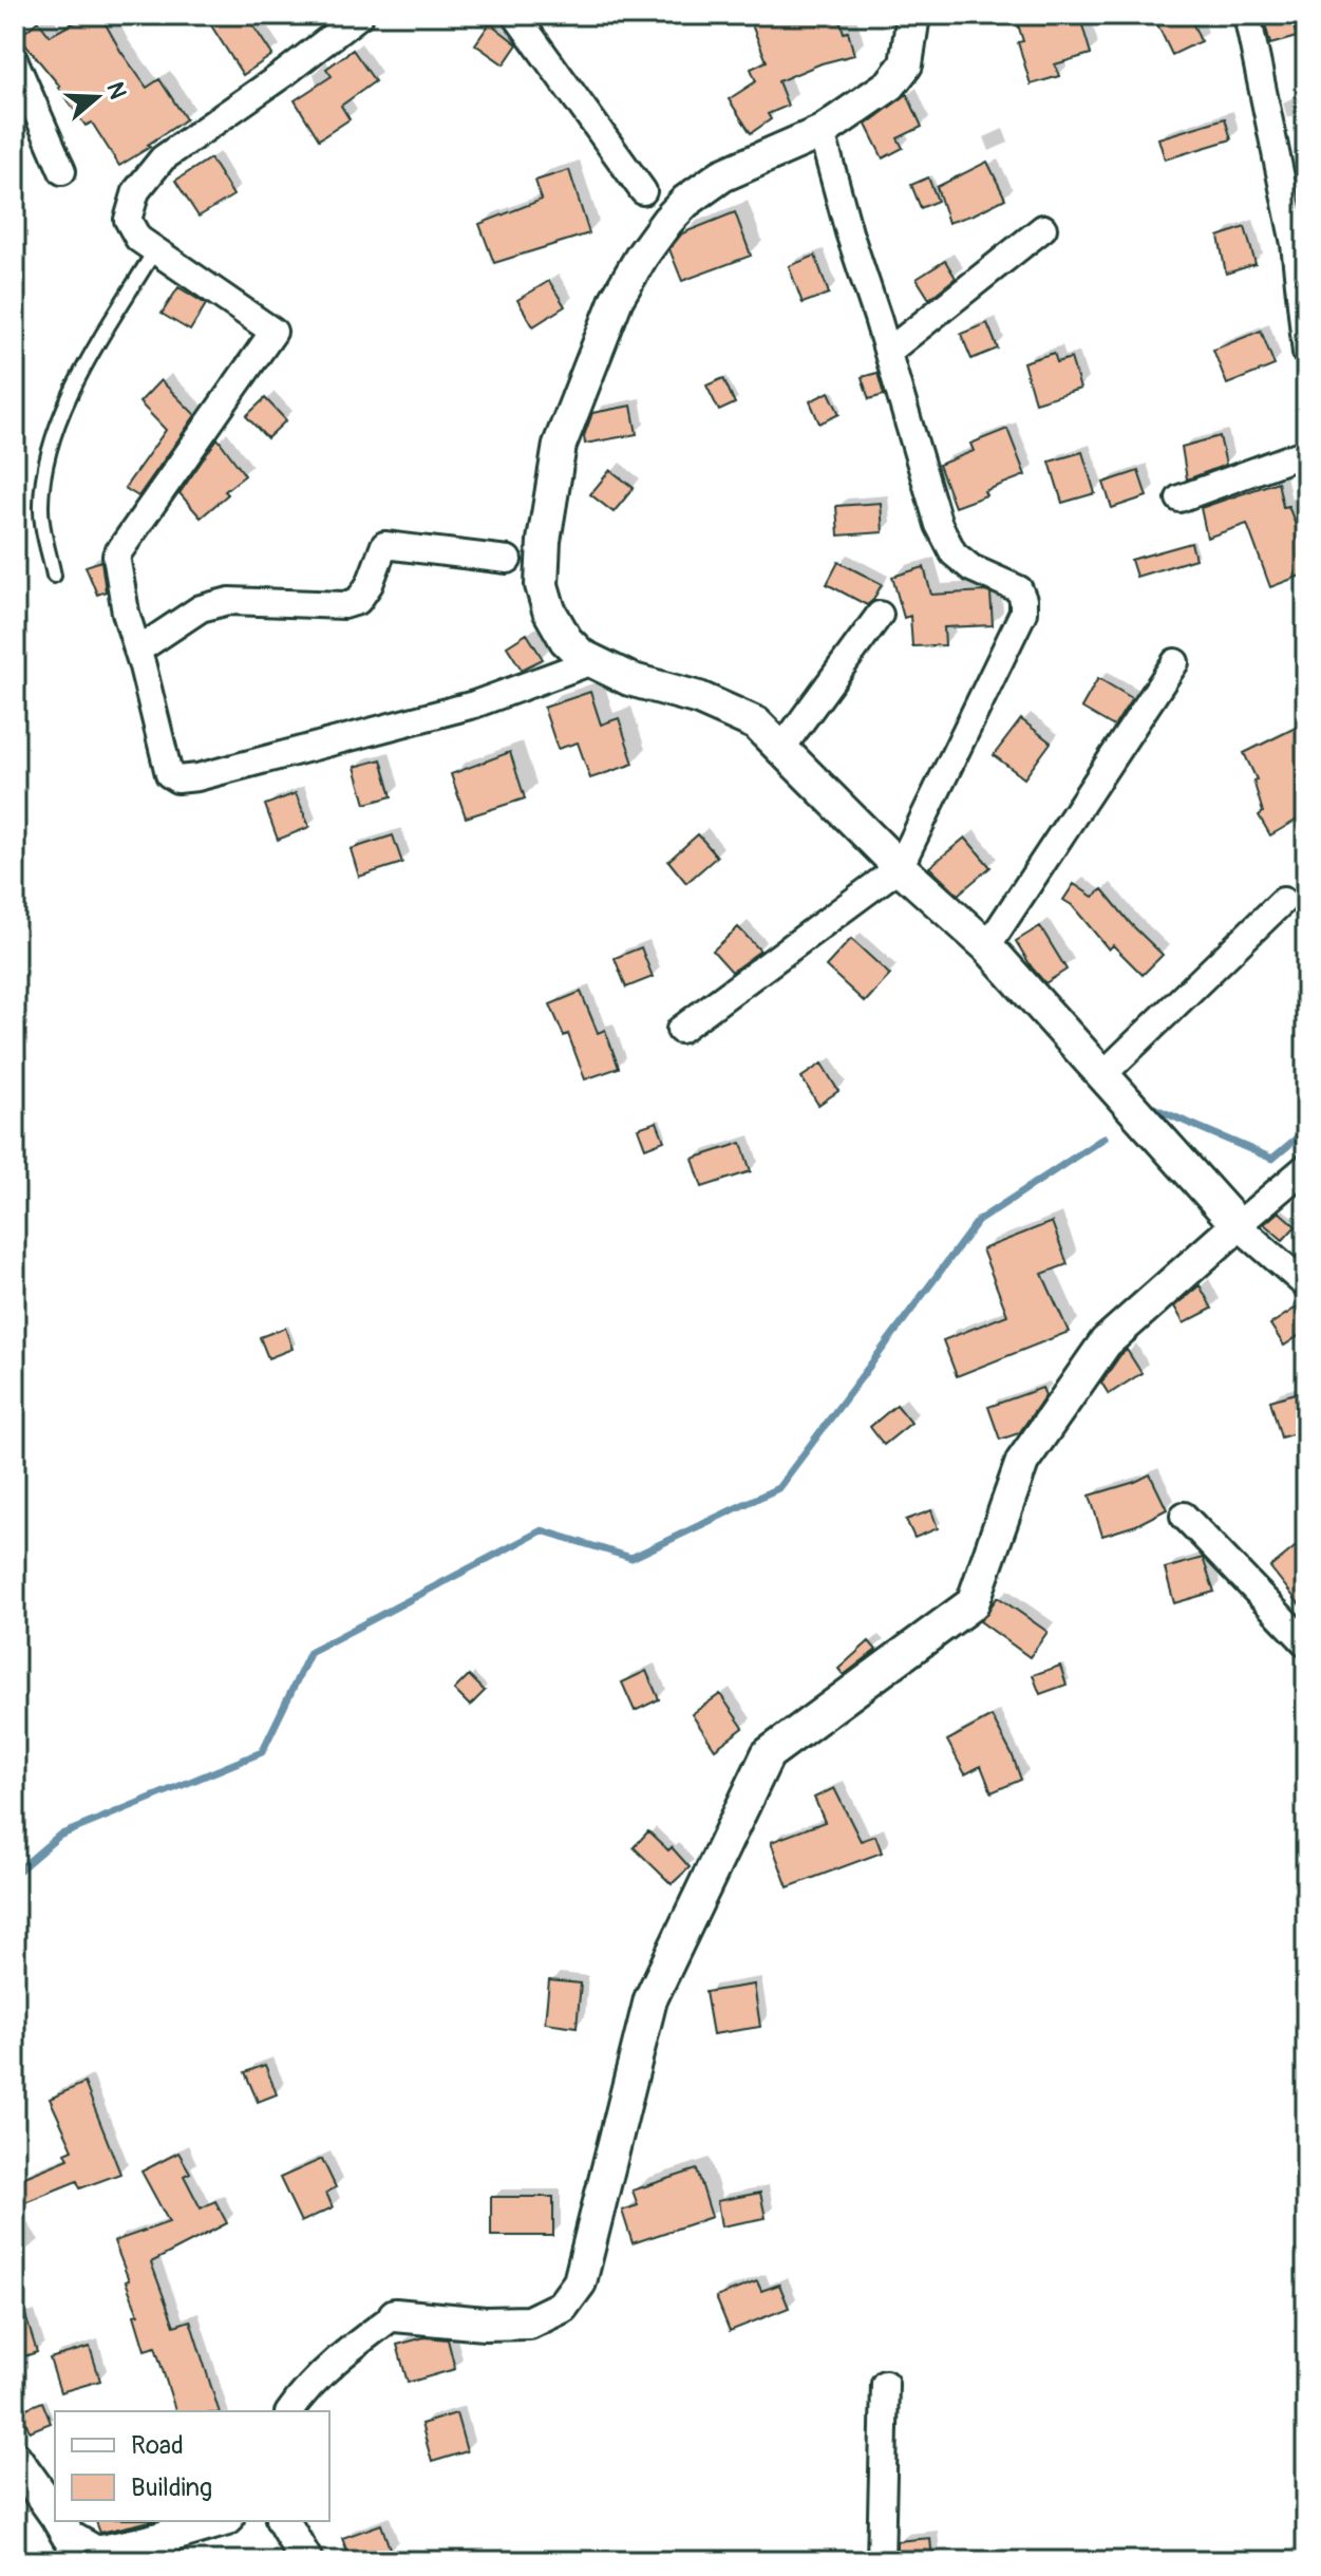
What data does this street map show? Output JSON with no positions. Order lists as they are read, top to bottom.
{
  "legend": ["Road", "Building"],
  "north": "right"
}
